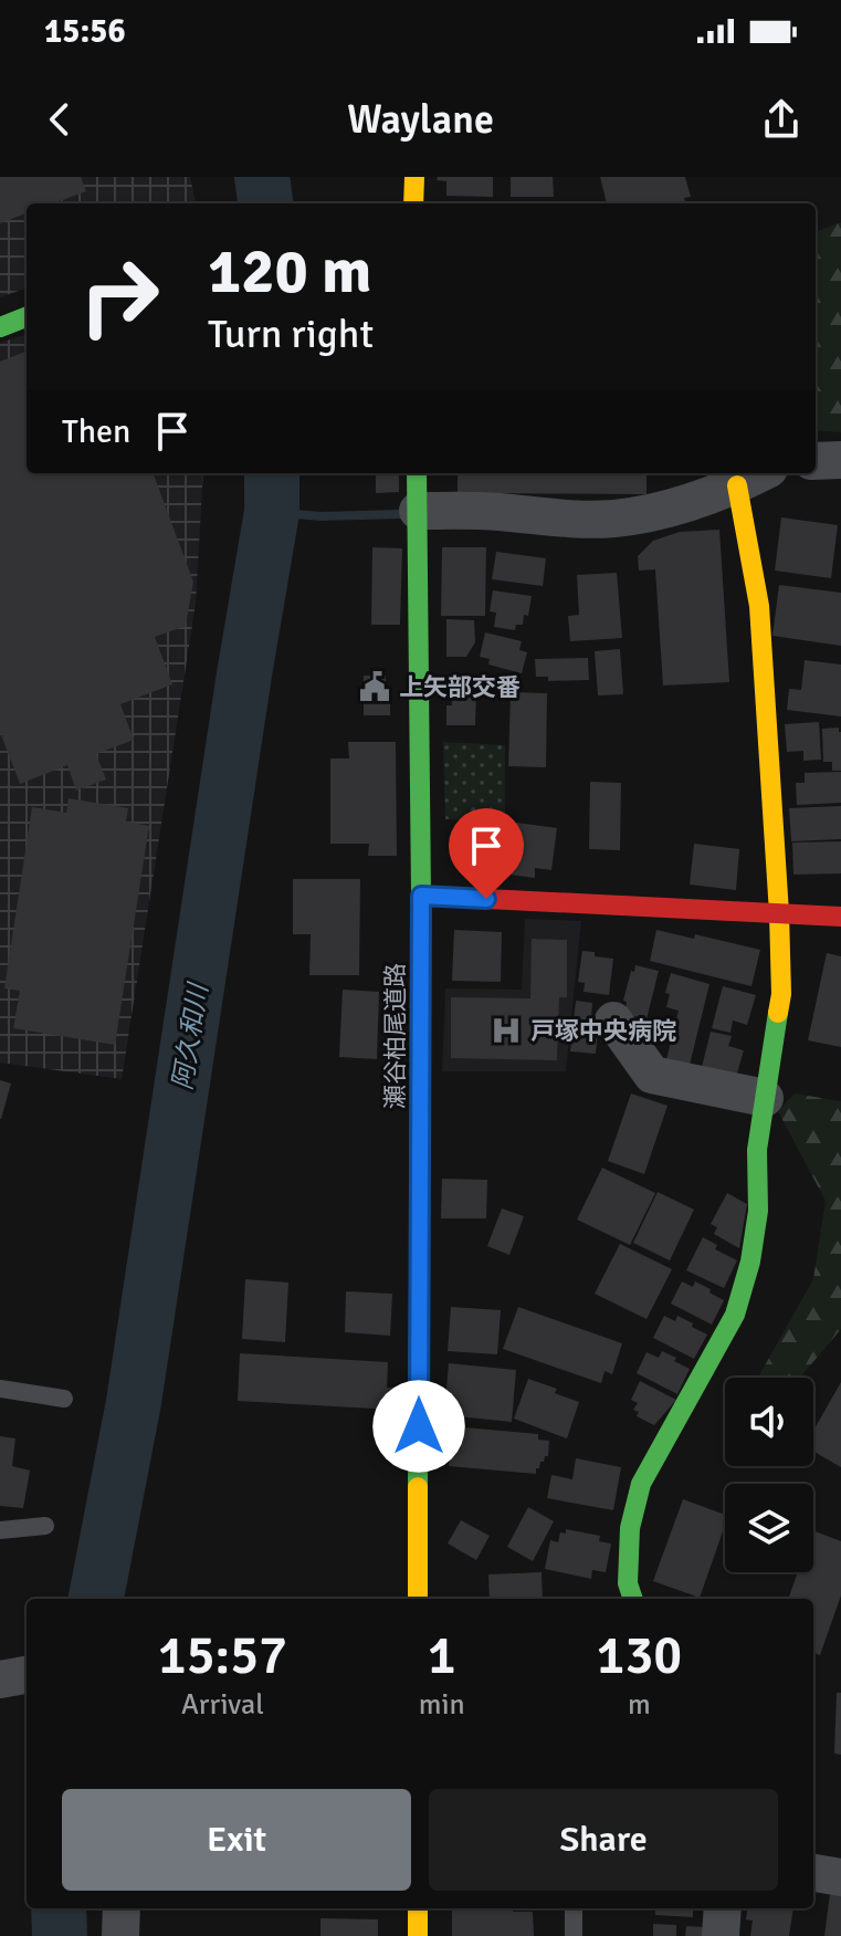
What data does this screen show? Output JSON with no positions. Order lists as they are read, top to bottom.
{
  "streets": {
    "street": ["瀬谷柏尾道路"]
  },
  "water": ["阿久和川"],
  "places": {
    "public building": ["上矢部交番"],
    "hospital": ["戸塚中央病院"]
  },
  "page": {
    "status": "15:56",
    "header": "Waylane",
    "turn": ["120 m", "Turn right"],
    "then": "Then",
    "eta": [
      "15:57",
      "Arrival",
      "1",
      "min",
      "130",
      "m"
    ],
    "buttons": ["Exit", "Share"]
  }
}
